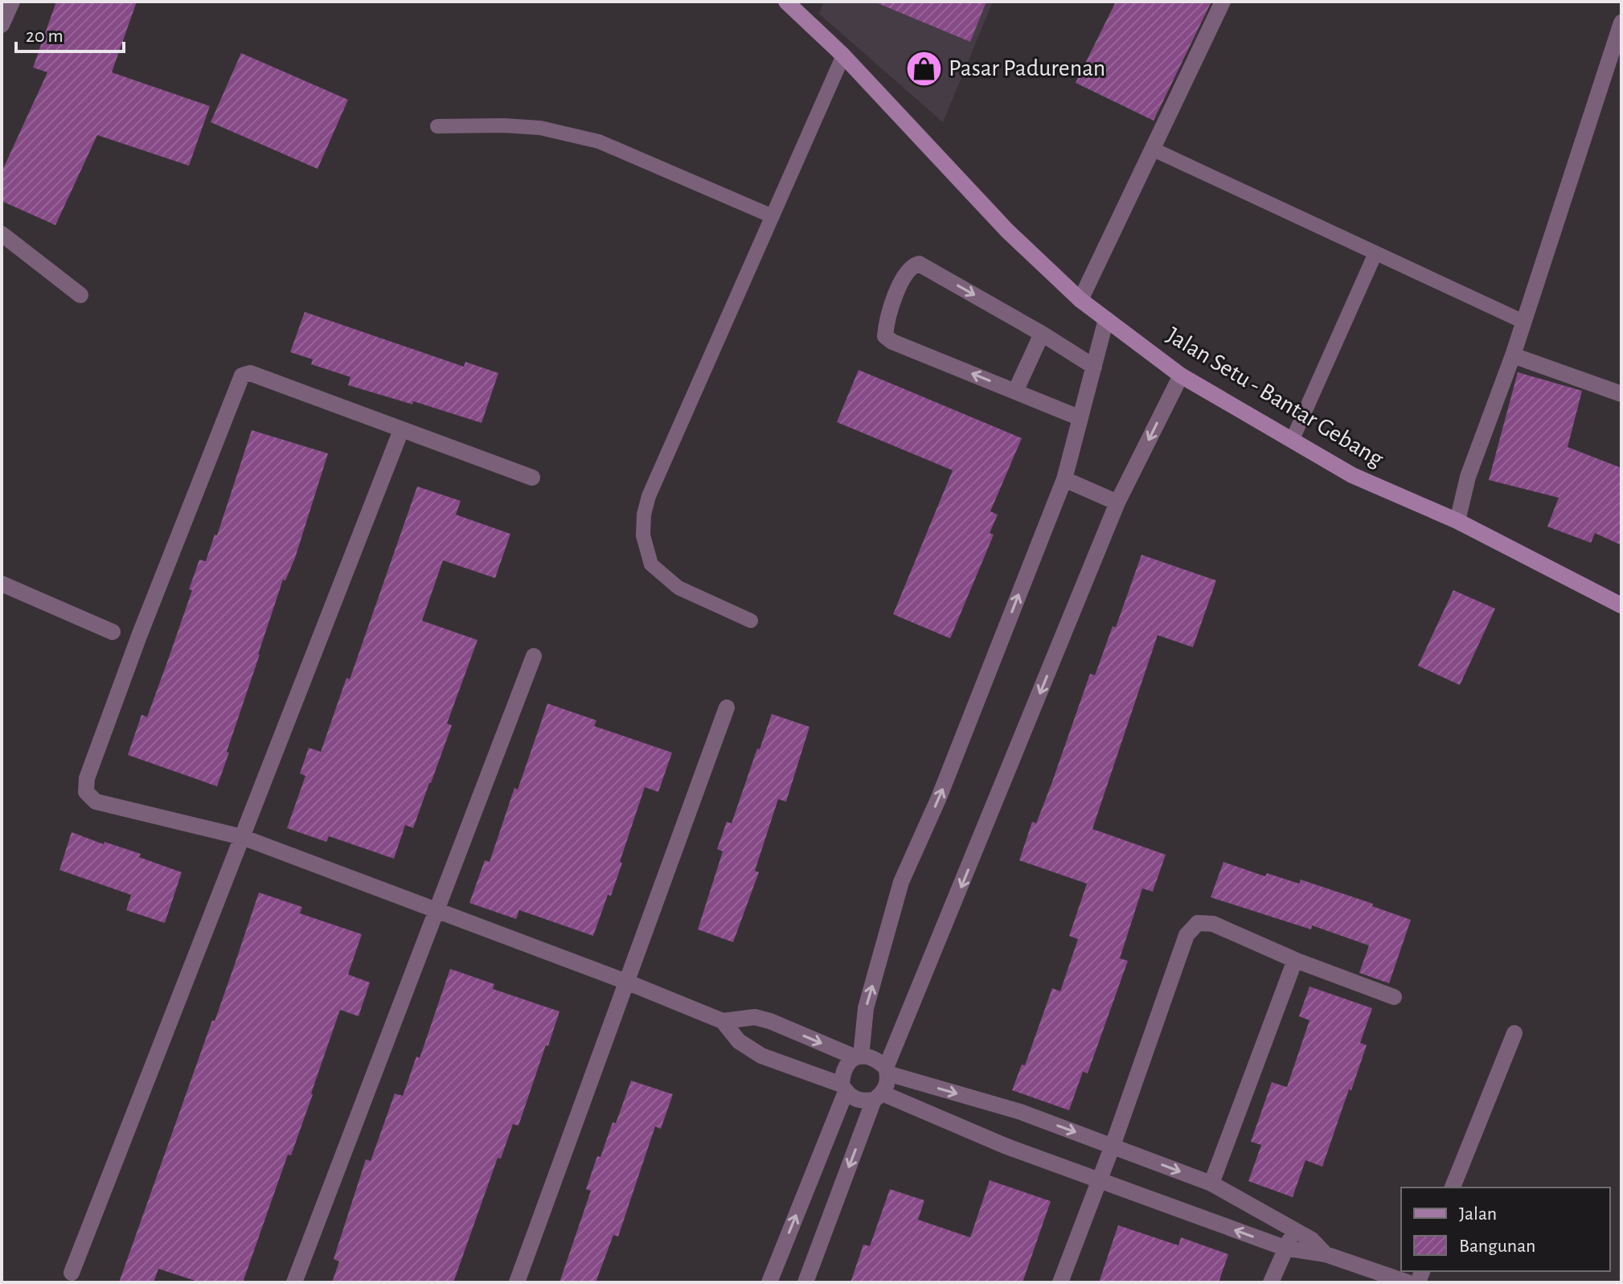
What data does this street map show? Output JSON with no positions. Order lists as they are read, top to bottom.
{
  "streets": {
    "main road": ["Jalan Setu - Bantar Gebang"]
  },
  "places": {
    "shop": ["Pasar Padurenan"]
  },
  "legend": ["Jalan", "Bangunan"],
  "scale_bar": "20 m"
}
